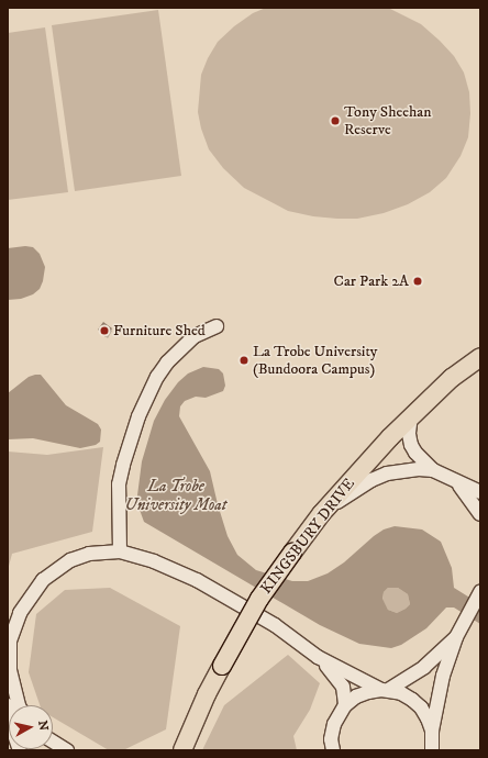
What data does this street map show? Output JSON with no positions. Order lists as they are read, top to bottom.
{
  "streets": {
    "main road": ["KINGSBURY DRIVE"]
  },
  "water": ["La Trobe University Moat"],
  "places": [
    "Tony Sheehan Reserve",
    "Car Park 2A",
    "Furniture Shed",
    "La Trobe University (Bundoora Campus)"
  ],
  "north": "right"
}
